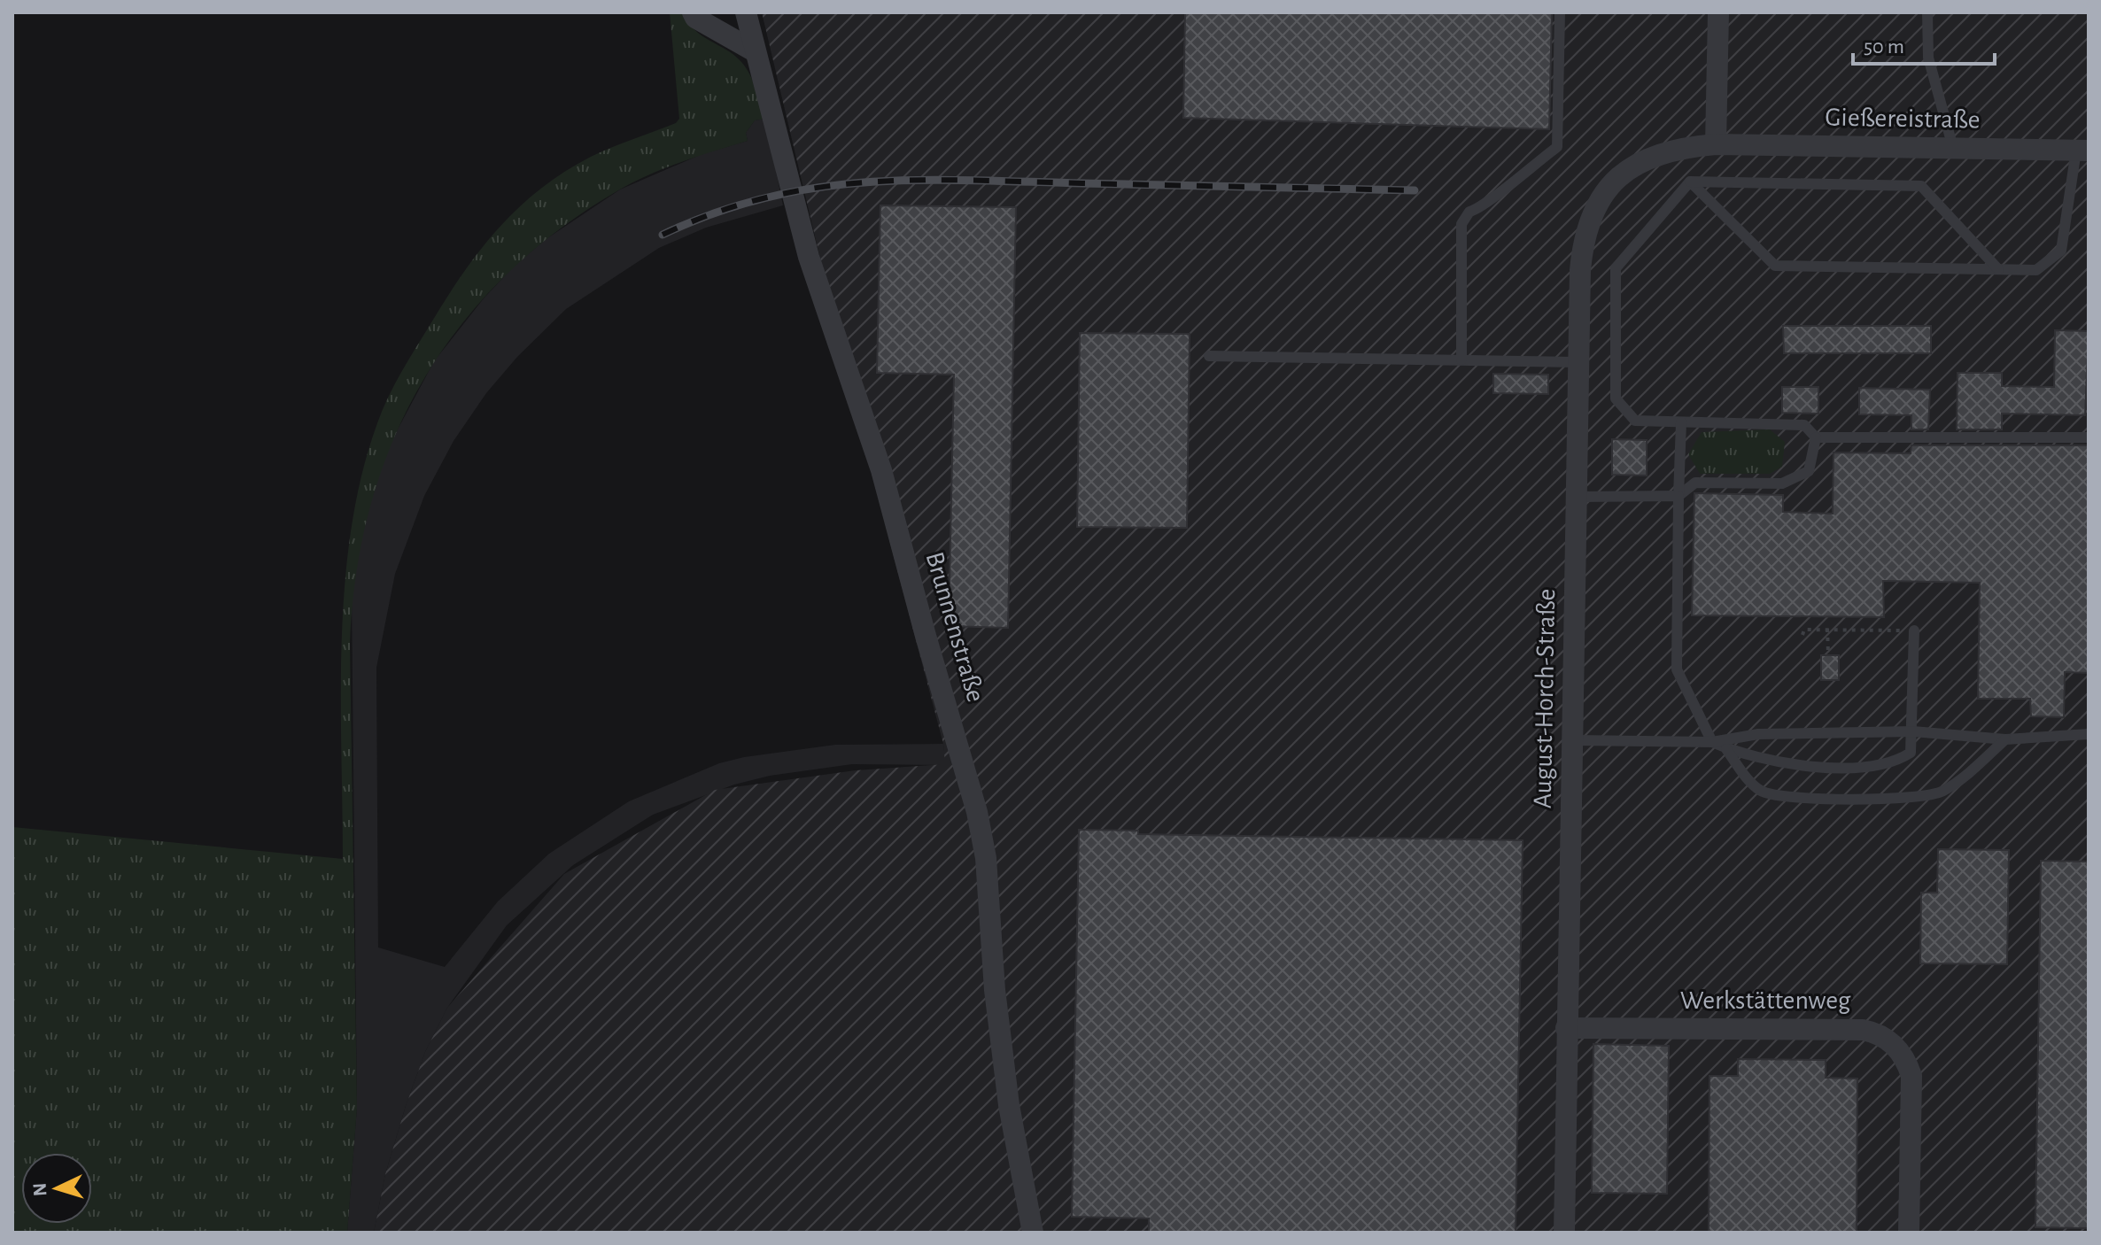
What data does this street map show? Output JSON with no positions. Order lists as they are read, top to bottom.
{
  "streets": {
    "street": [
      "Gießereistraße",
      "Brunnenstraße",
      "August-Horch-Straße",
      "Werkstättenweg"
    ]
  },
  "crossings": [
    ["Gießereistraße", "August-Horch-Straße"],
    ["August-Horch-Straße", "Werkstättenweg"]
  ],
  "scale_bar": "50 m",
  "north": "left"
}
